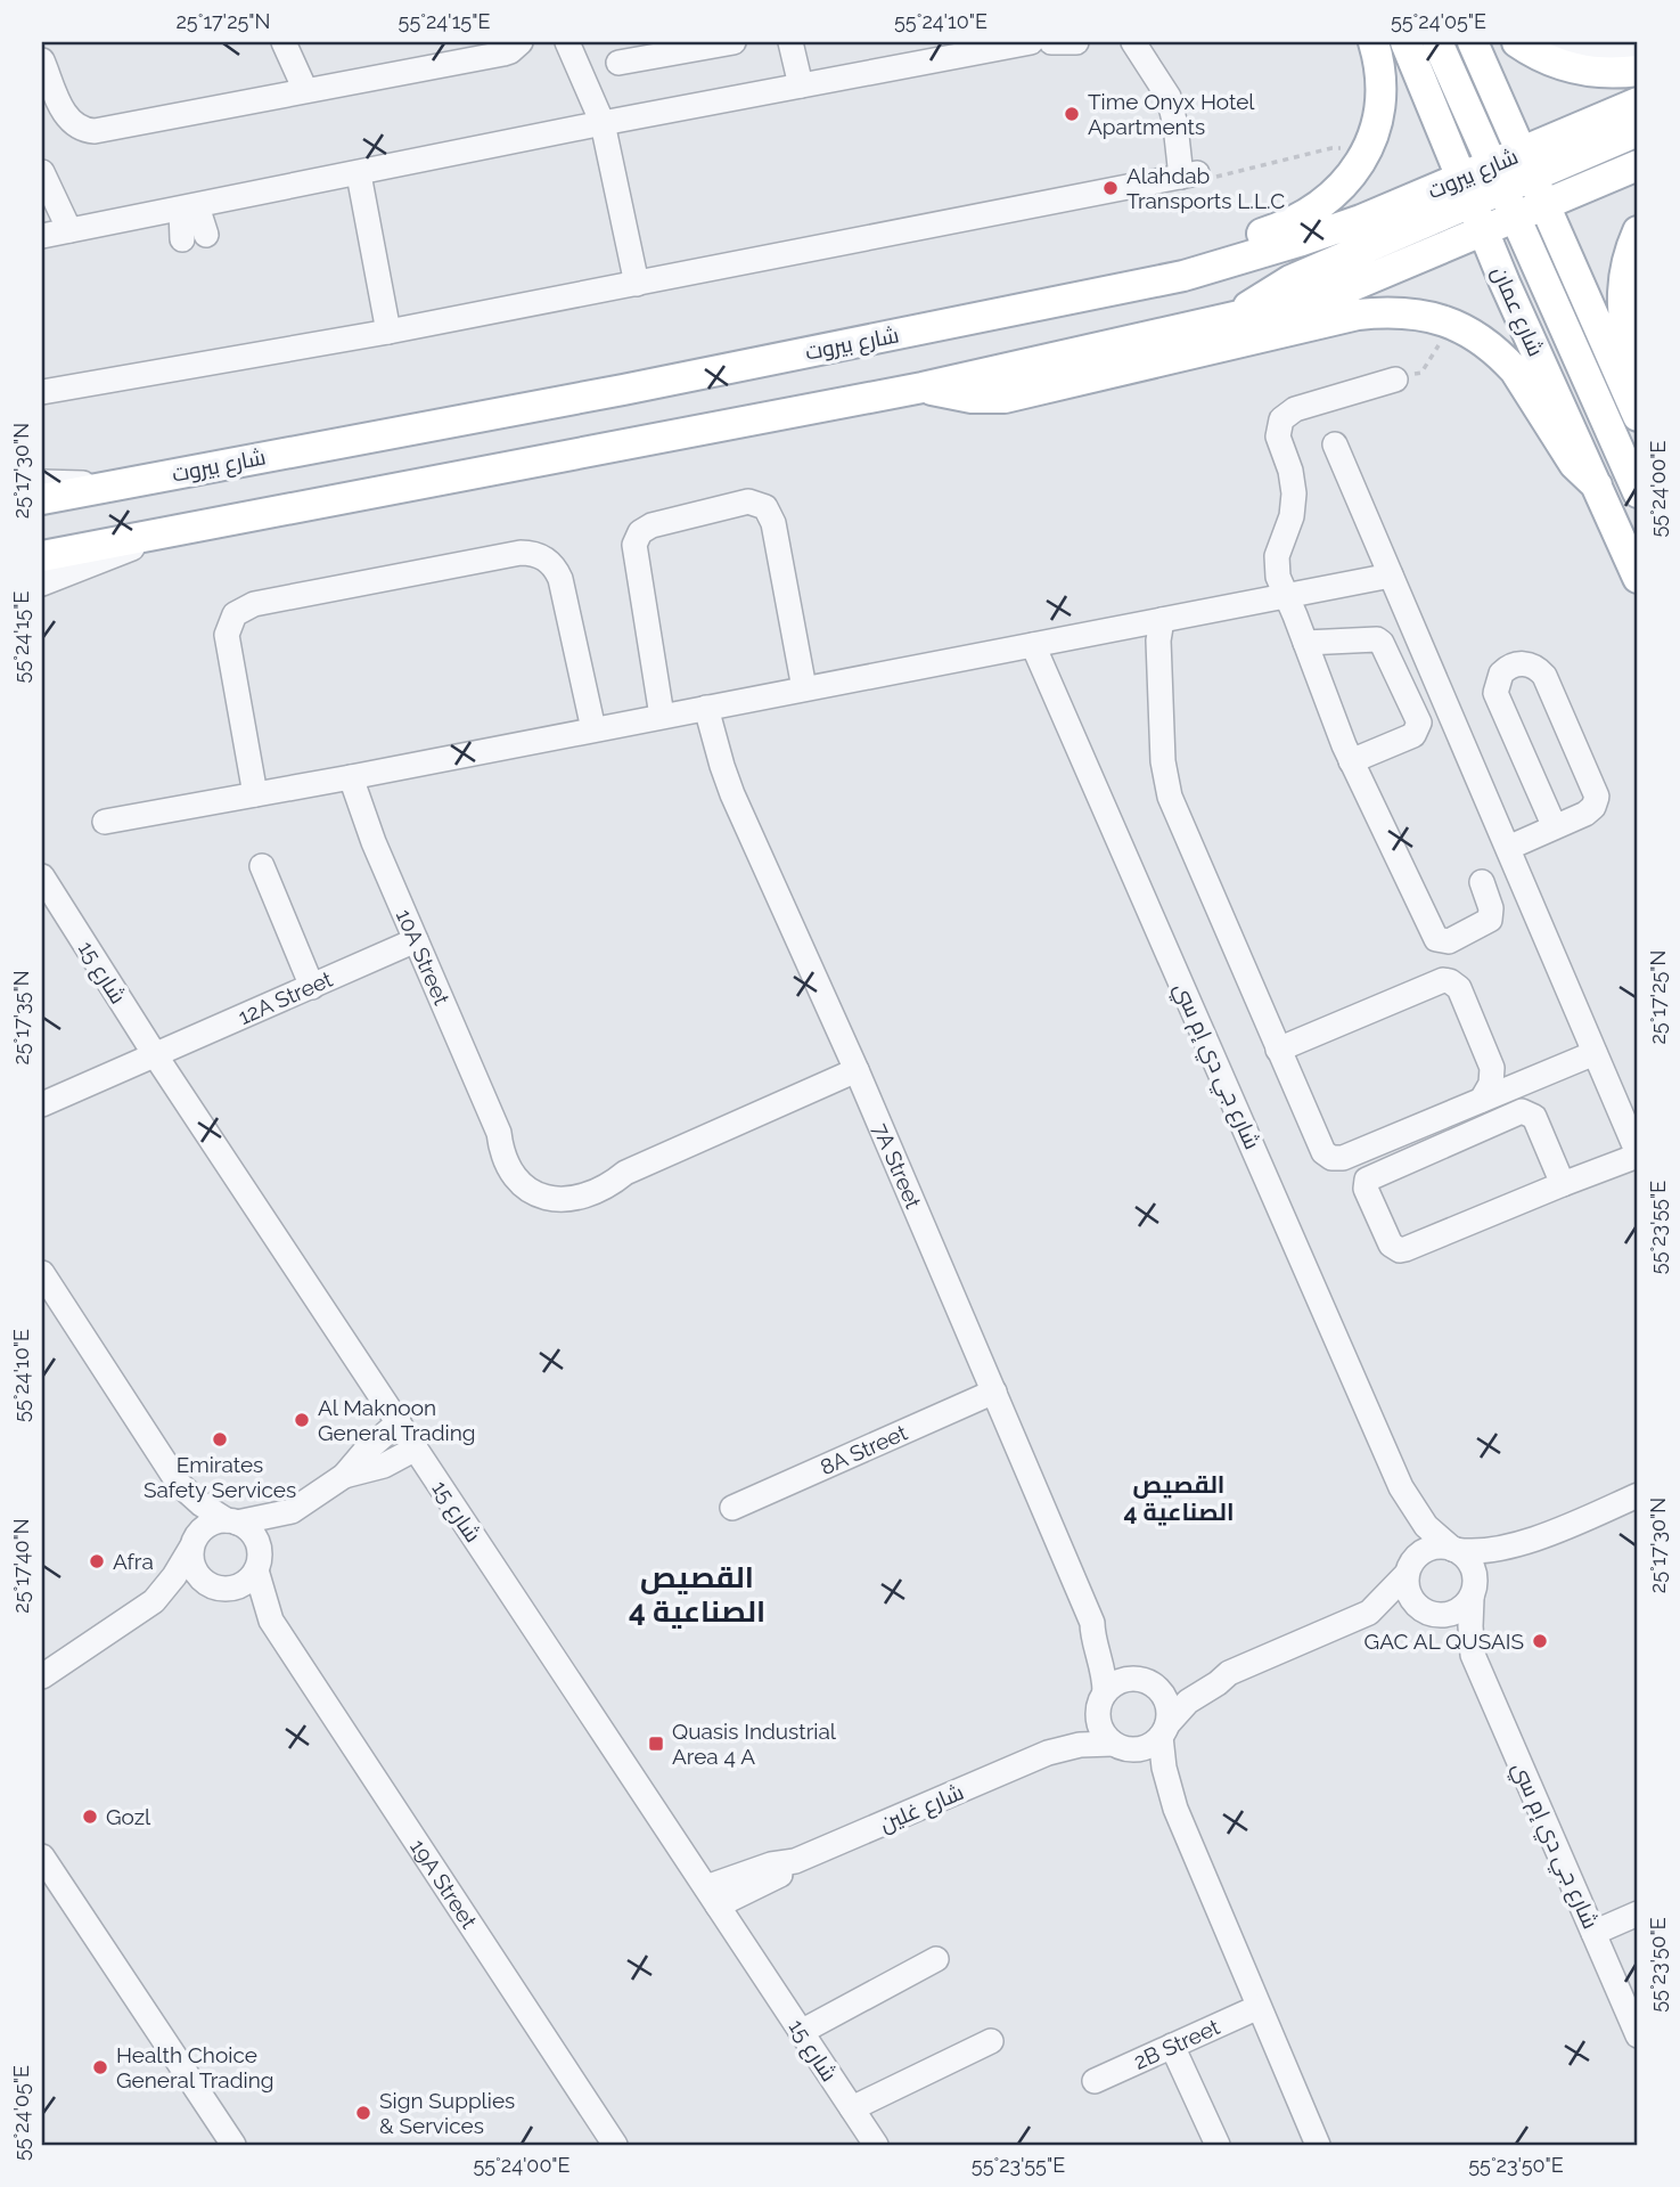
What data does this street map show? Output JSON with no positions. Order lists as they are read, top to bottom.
{
  "streets": {
    "main road": ["شارع بيروت", "شارع عمان"],
    "street": [
      "10A Street",
      "شارع 15",
      "12A Street",
      "شارع جي دي إم سي",
      "7A Street",
      "8A Street",
      "شارع غلين",
      "19A Street",
      "2B Street"
    ]
  },
  "crossings": [
    ["شارع بيروت", "شارع عمان"],
    ["10A Street", "12A Street"],
    ["10A Street", "7A Street"],
    ["شارع 15", "12A Street"],
    ["شارع 15", "شارع غلين"],
    ["شارع جي دي إم سي", "شارع غلين"],
    ["7A Street", "8A Street"]
  ],
  "districts": ["القصيص الصناعية 4", "القصيص الصناعية 4"],
  "places": {
    "other": [
      "Time Onyx Hotel Apartments",
      "Alahdab Transports L.L.C",
      "Al Maknoon General Trading",
      "Emirates Safety Services",
      "Afra",
      "GAC AL QUSAIS",
      "Gozl",
      "Health Choice General Trading",
      "Sign Supplies & Services"
    ],
    "transit": ["Quasis Industrial Area 4 A"]
  },
  "coordinates": [
    "25°17'25\"N",
    "55°24'15\"E",
    "55°24'10\"E",
    "55°24'05\"E",
    "25°17'30\"N",
    "55°24'00\"E",
    "25°17'35\"N",
    "55°23'55\"E",
    "25°17'40\"N",
    "55°23'50\"E"
  ]
}
